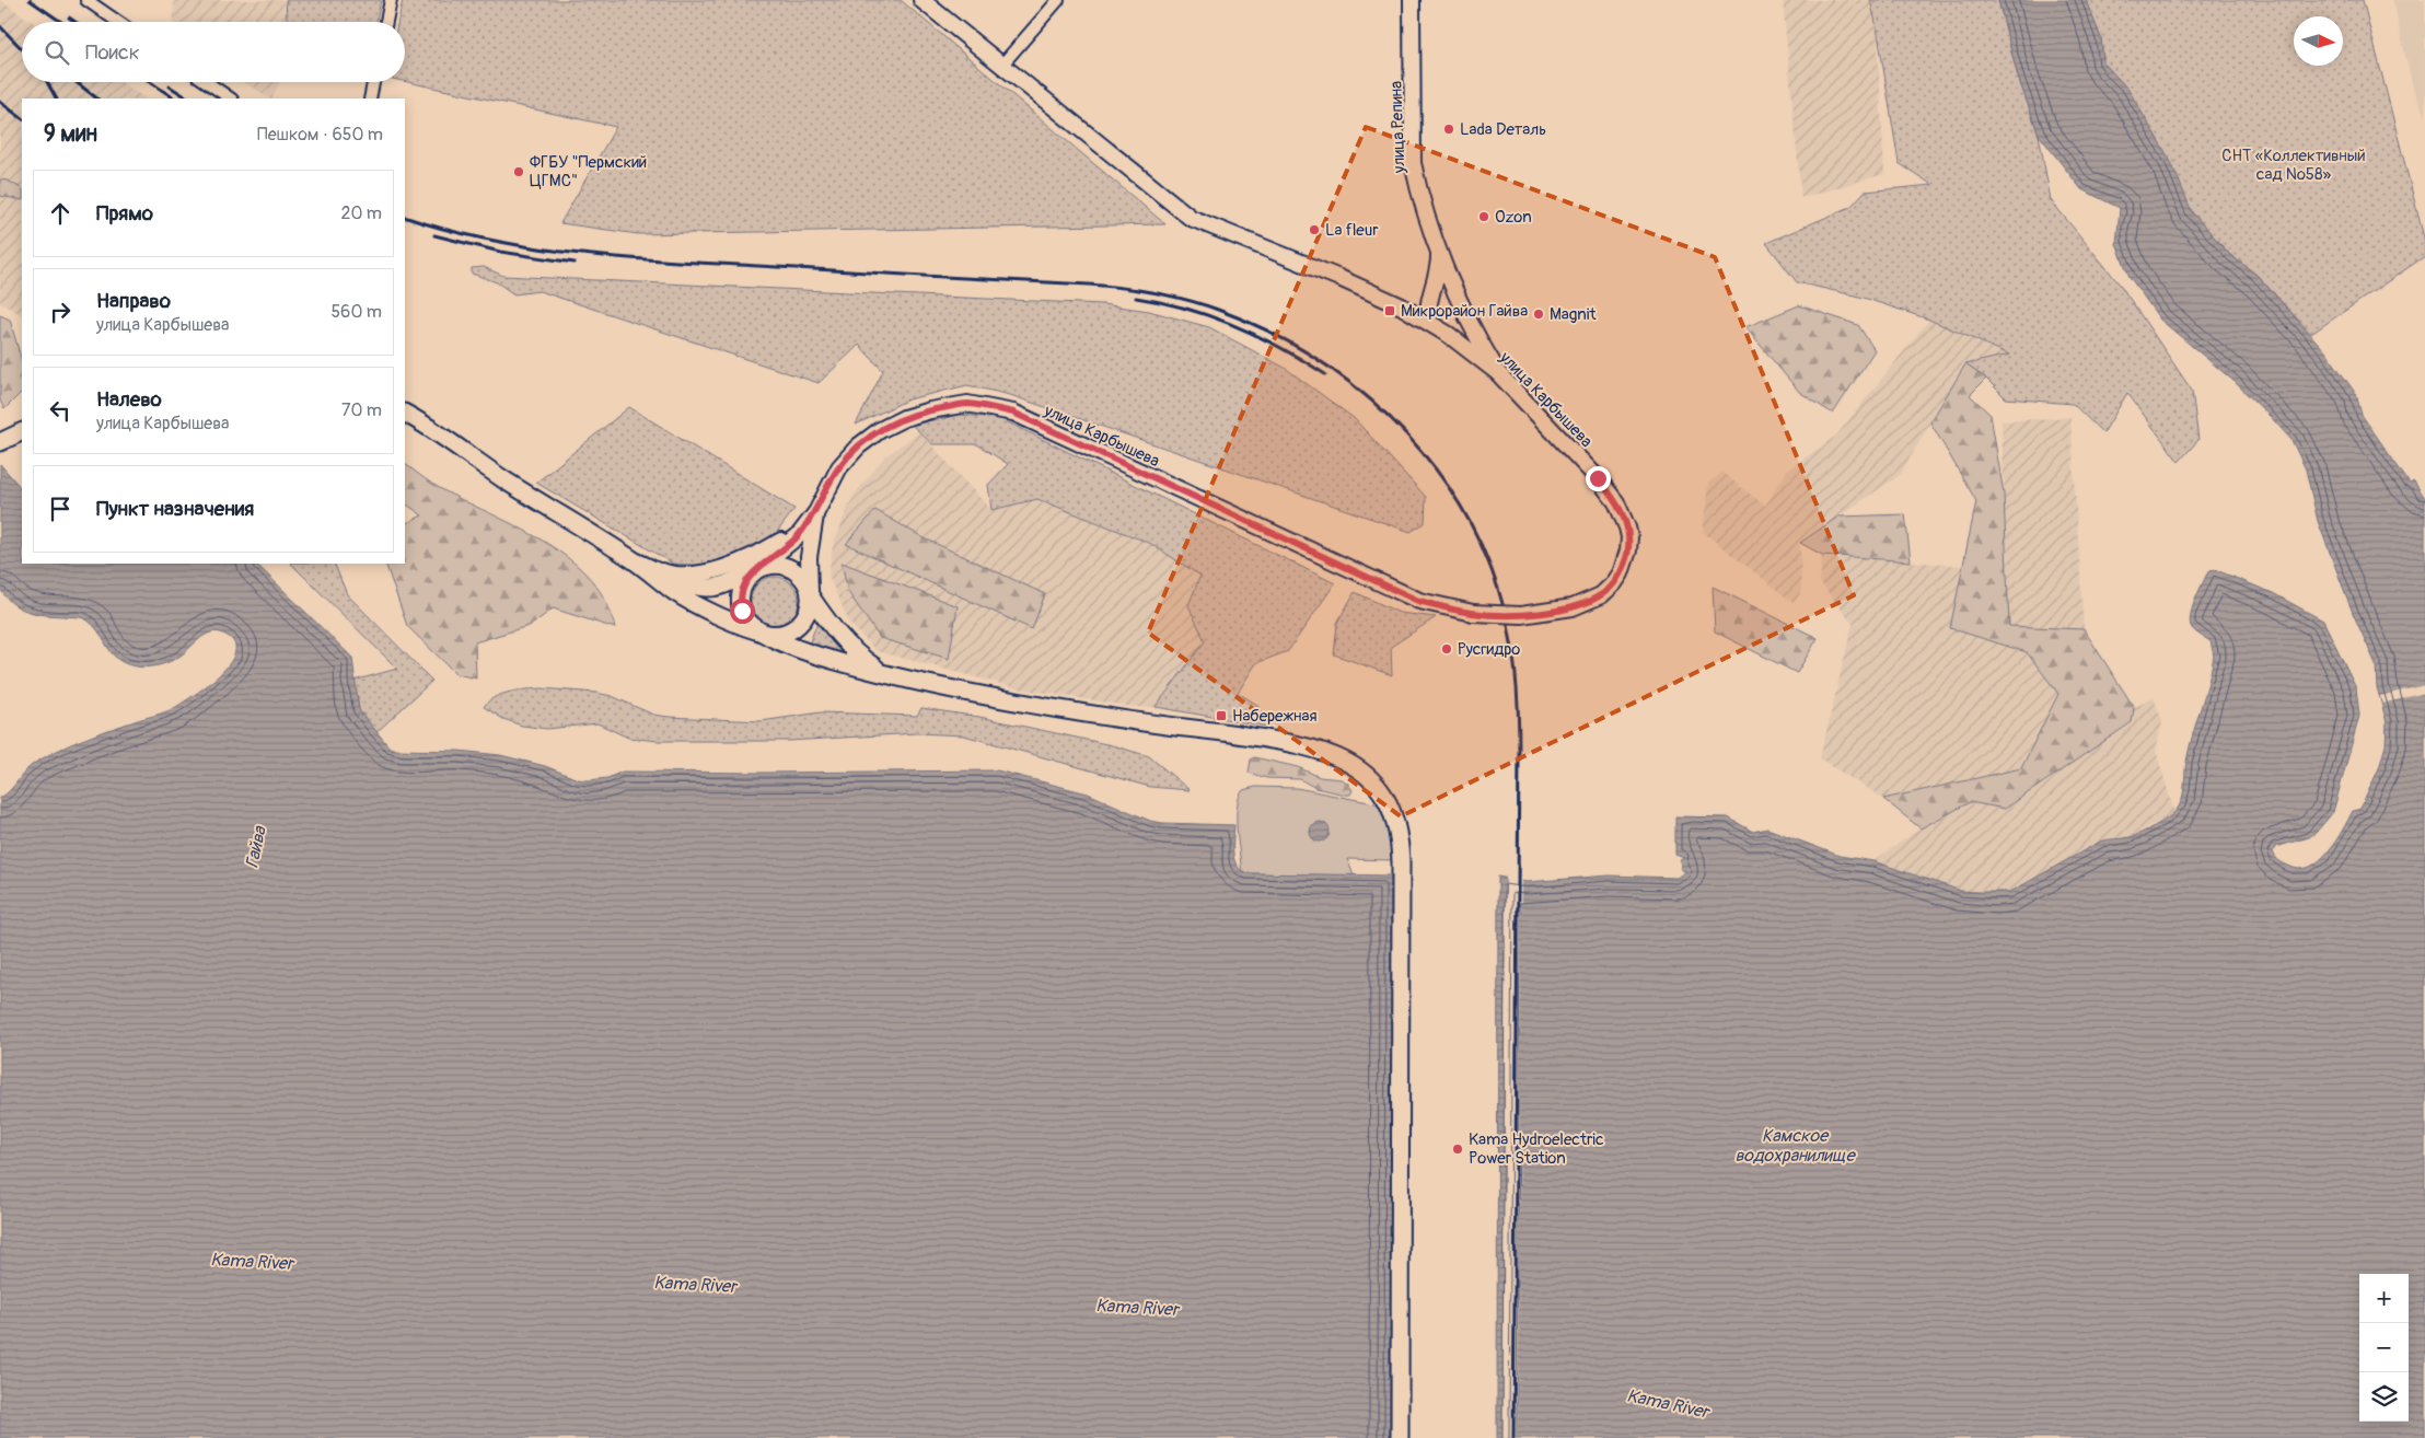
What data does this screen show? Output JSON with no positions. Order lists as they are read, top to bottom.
{
  "streets": {
    "main road": ["улица Репина", "улица Карбышева"]
  },
  "crossings": [
    ["улица Репина", "улица Карбышева"]
  ],
  "water": ["Гайва", "Камское водохранилище", "Kama River"],
  "parks": ["СНТ «Коллективный сад №58»"],
  "places": {
    "other": [
      "Lada Dеталь",
      "ФГБУ \"Пермский ЦГМС\"",
      "Ozon",
      "La fleur",
      "Magnit",
      "Русгидро",
      "Kama Hydroelectric Power Station"
    ],
    "transit": ["Микрорайон Гайва", "Набережная"]
  },
  "north": "right",
  "page": {
    "search": "Поиск",
    "heading": ["9 мин", "Пешком · 650 m"],
    "list": [
      ["Прямо", "20 m"],
      ["Направо", "улица Карбышева", "560 m"],
      ["Налево", "улица Карбышева", "70 m"],
      "Пункт назначения"
    ],
    "map_buttons": ["+", "−"]
  }
}
